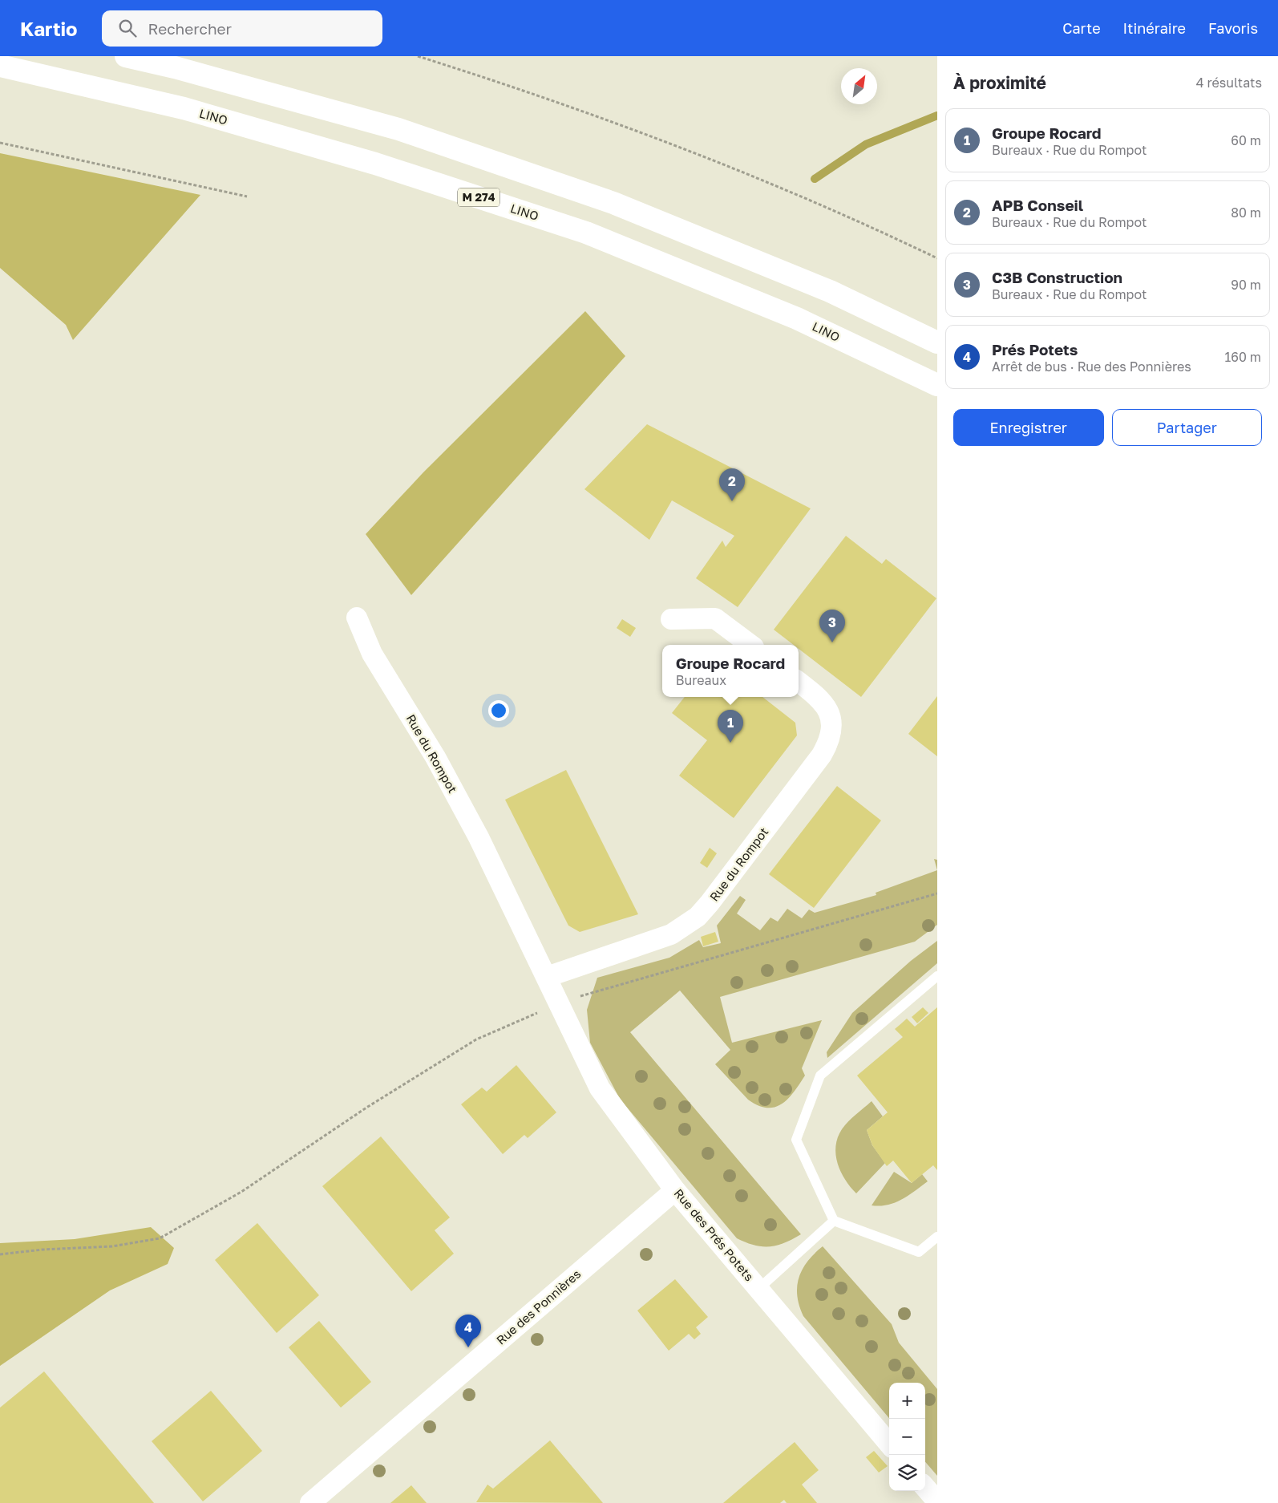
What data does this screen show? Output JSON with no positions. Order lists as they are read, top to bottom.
{
  "streets": {
    "highway": ["LINO", "M 274"],
    "street": ["Rue du Rompot", "Rue des Prés Potets", "Rue des Ponnières"]
  },
  "crossings": [
    ["Rue du Rompot", "Rue des Prés Potets"],
    ["Rue des Prés Potets", "Rue des Ponnières"]
  ],
  "north": "top right",
  "page": {
    "header": "Kartio",
    "search": "Rechercher",
    "nav": ["Carte", "Itinéraire", "Favoris"],
    "heading": ["À proximité", "4 résultats"],
    "list": [
      {
        "mark": "1",
        "name": "Groupe Rocard",
        "note": "Bureaux · Rue du Rompot",
        "value": "60 m"
      },
      {
        "mark": "2",
        "name": "APB Conseil",
        "note": "Bureaux · Rue du Rompot",
        "value": "80 m"
      },
      {
        "mark": "3",
        "name": "C3B Construction",
        "note": "Bureaux · Rue du Rompot",
        "value": "90 m"
      },
      {
        "mark": "4",
        "name": "Prés Potets",
        "note": "Arrêt de bus · Rue des Ponnières",
        "value": "160 m"
      }
    ],
    "buttons": ["Enregistrer", "Partager"],
    "pins": [
      "2",
      "3",
      "1",
      "4"
    ],
    "popup": ["Groupe Rocard", "Bureaux"],
    "map_buttons": ["+", "−"]
  }
}
